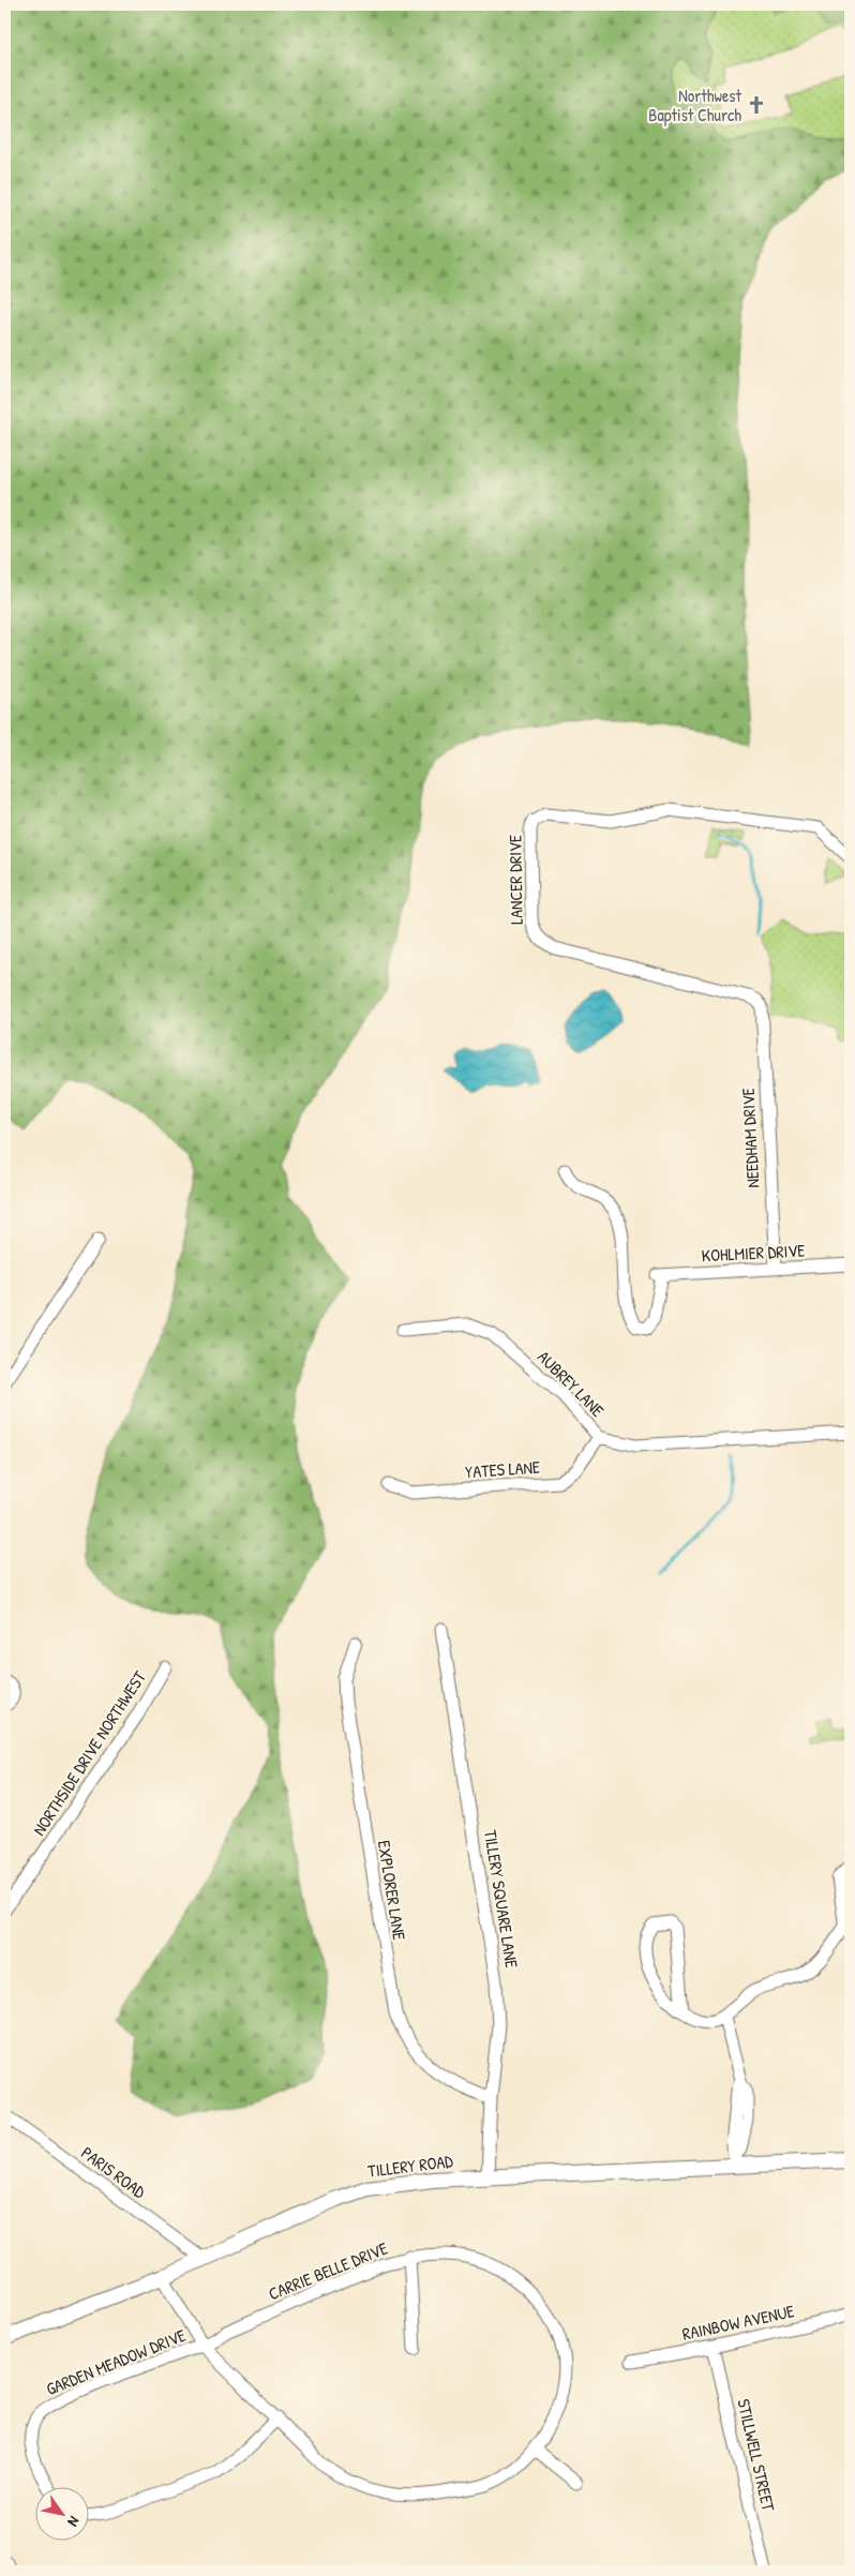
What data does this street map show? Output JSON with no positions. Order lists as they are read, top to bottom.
{
  "streets": {
    "street": [
      "LANCER DRIVE",
      "NEEDHAM DRIVE",
      "KOHLMIER DRIVE",
      "AUBREY LANE",
      "YATES LANE",
      "NORTHSIDE DRIVE NORTHWEST",
      "EXPLORER LANE",
      "TILLERY SQUARE LANE",
      "TILLERY ROAD",
      "PARIS ROAD",
      "CARRIE BELLE DRIVE",
      "RAINBOW AVENUE",
      "GARDEN MEADOW DRIVE",
      "STILLWELL STREET"
    ]
  },
  "crossings": [
    ["LANCER DRIVE", "NEEDHAM DRIVE"],
    ["NEEDHAM DRIVE", "KOHLMIER DRIVE"],
    ["AUBREY LANE", "YATES LANE"],
    ["EXPLORER LANE", "TILLERY SQUARE LANE"],
    ["TILLERY SQUARE LANE", "TILLERY ROAD"],
    ["TILLERY ROAD", "PARIS ROAD"],
    ["TILLERY ROAD", "CARRIE BELLE DRIVE"],
    ["CARRIE BELLE DRIVE", "GARDEN MEADOW DRIVE"],
    ["RAINBOW AVENUE", "STILLWELL STREET"]
  ],
  "places": {
    "church": ["Northwest Baptist Church"]
  },
  "north": "bottom right"
}
